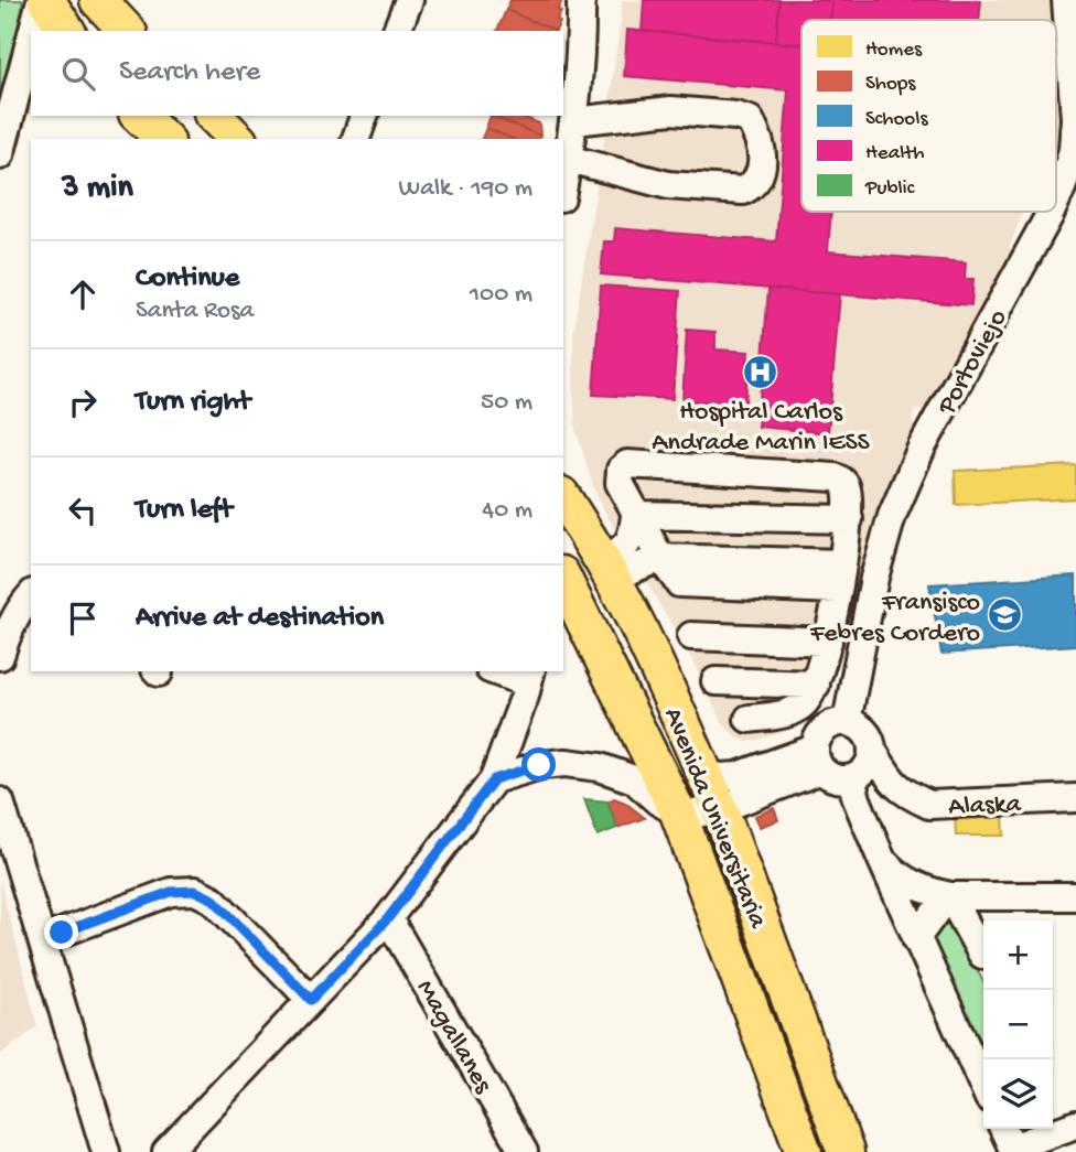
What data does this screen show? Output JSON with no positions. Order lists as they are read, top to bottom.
{
  "streets": {
    "main road": ["Avenida Universitaria"],
    "street": ["Portoviejo", "Alaska", "Magallanes"]
  },
  "crossings": [
    ["Portoviejo", "Alaska"]
  ],
  "places": {
    "hospital": ["Hospital Carlos Andrade Marin IESS"],
    "school or university": ["Fransisco Febres Cordero"]
  },
  "legend": [
    "Homes",
    "Shops",
    "Schools",
    "Health",
    "Public"
  ],
  "page": {
    "search": "Search here",
    "heading": ["3 min", "Walk · 190 m"],
    "list": [
      ["Continue", "Santa Rosa", "100 m"],
      ["Turn right", "50 m"],
      ["Turn left", "40 m"],
      "Arrive at destination"
    ],
    "map_buttons": ["+", "−"]
  }
}
